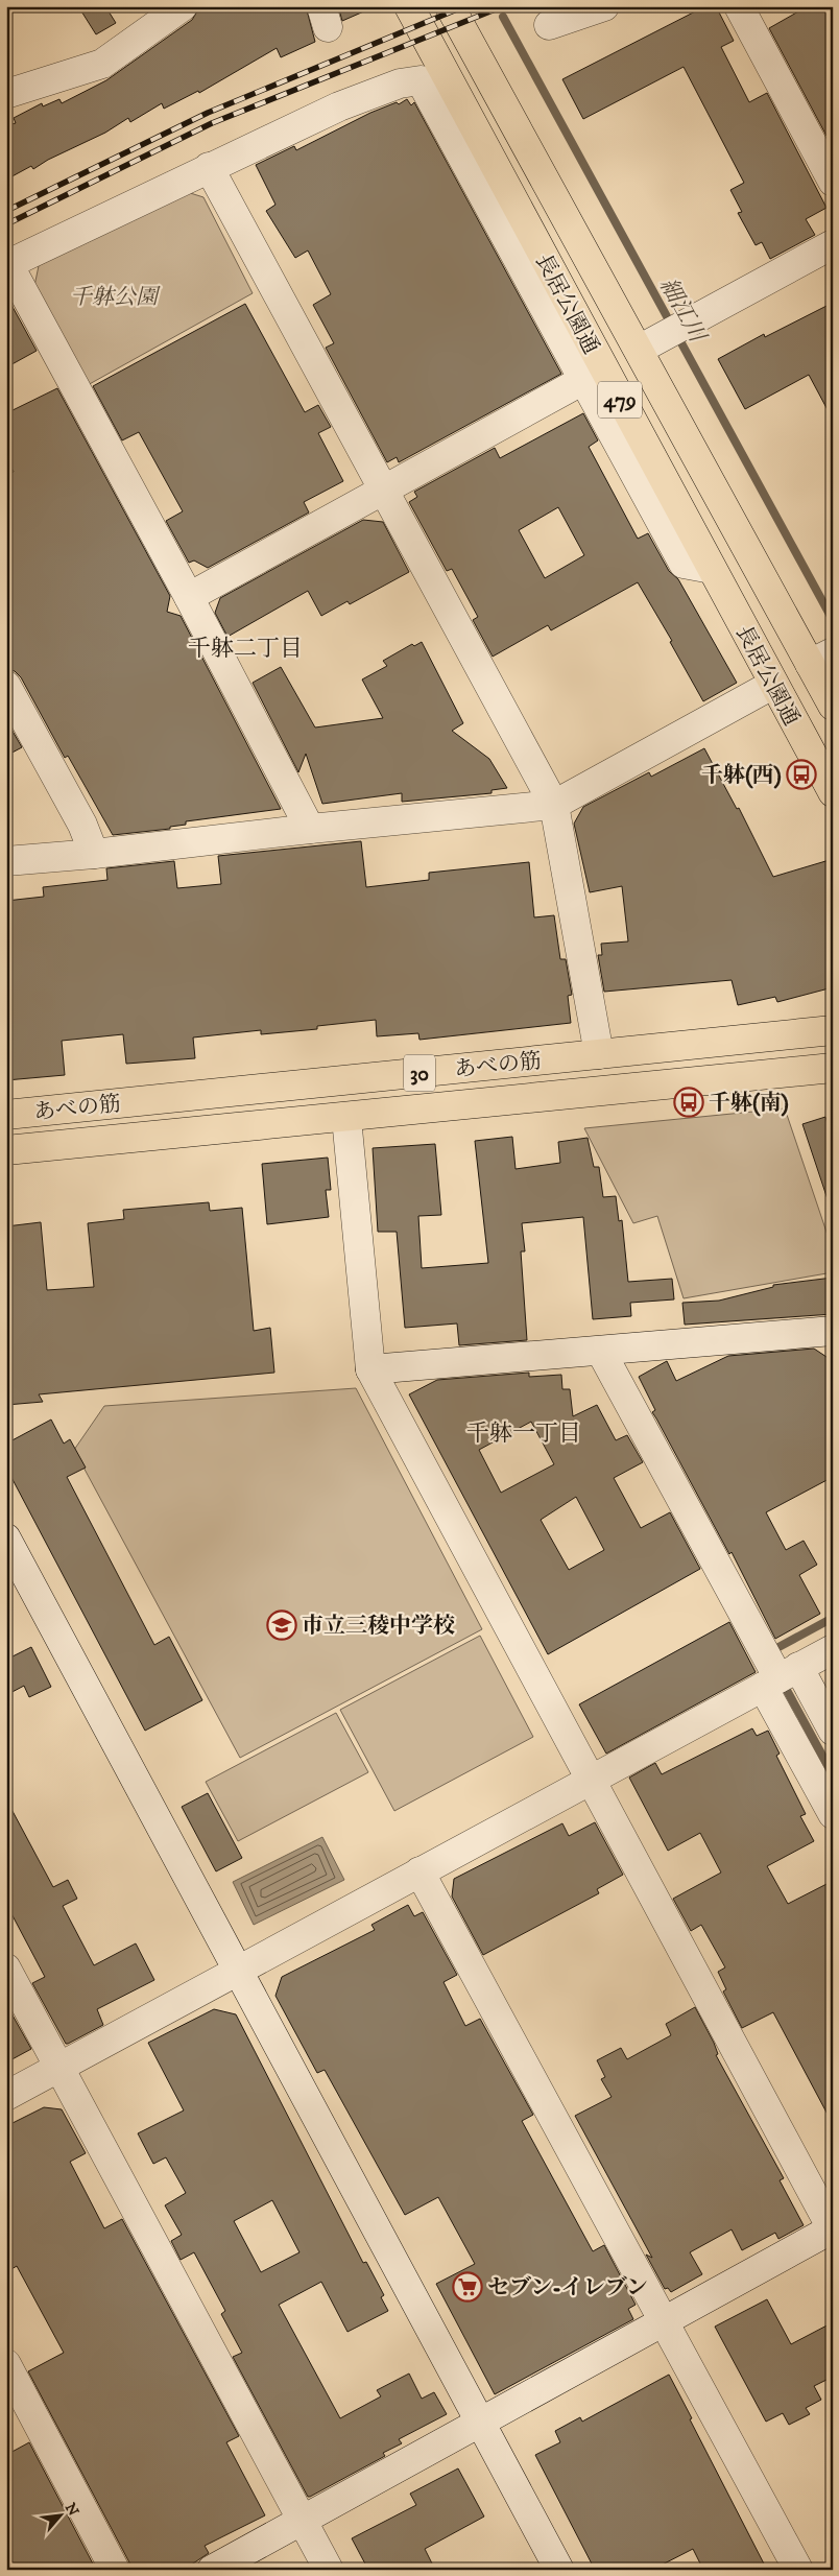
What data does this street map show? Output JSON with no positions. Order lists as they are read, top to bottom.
{
  "streets": {
    "main road": [
      "長居公園通",
      "479",
      "あべの筋",
      "30"
    ]
  },
  "districts": ["千躰二丁目", "千躰一丁目"],
  "water": ["細江川"],
  "parks": ["千躰公園"],
  "places": {
    "bus stop": ["千躰(西)", "千躰(南)"],
    "school or university": ["市立三稜中学校"],
    "supermarket": ["セブン-イレブン"]
  },
  "north": "top right"
}
